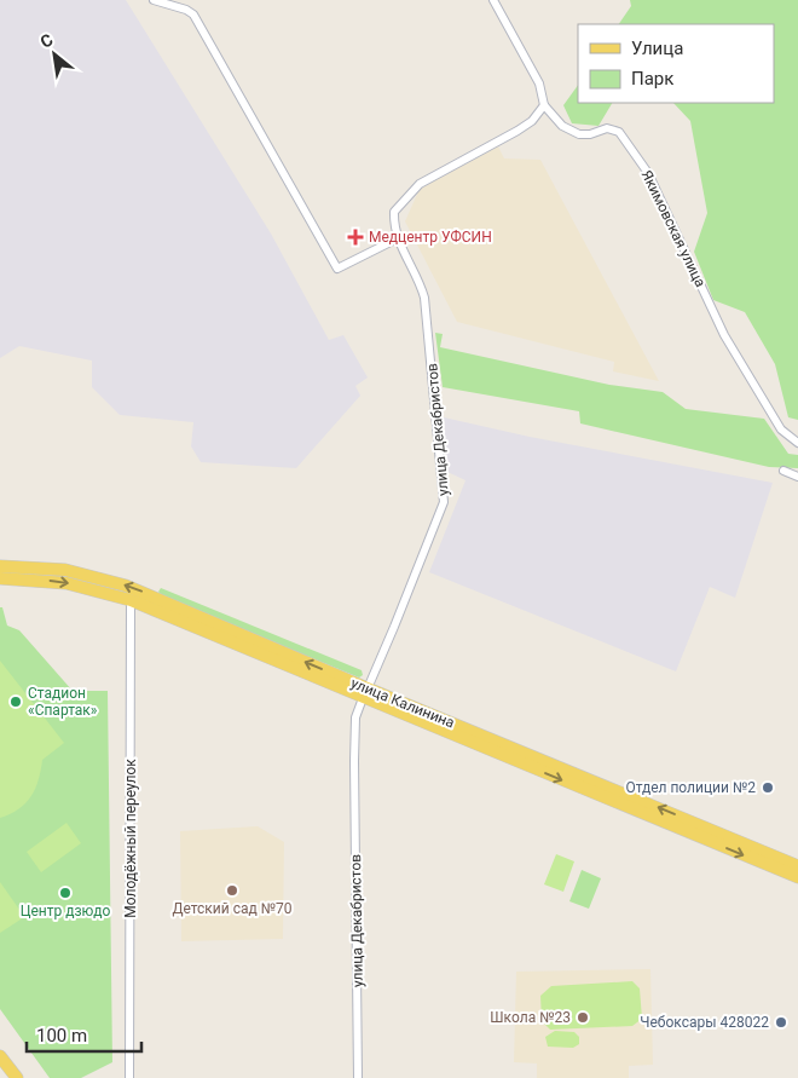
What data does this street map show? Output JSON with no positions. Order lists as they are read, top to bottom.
{
  "streets": {
    "main road": ["улица Калинина"],
    "street": ["Якимовская улица", "улица Декабристов", "Молодёжный переулок"]
  },
  "crossings": [
    ["улица Декабристов", "улица Калинина"],
    ["улица Калинина", "Молодёжный переулок"]
  ],
  "places": {
    "health": ["Медцентр УФСИН"],
    "other": [
      "Стадион «Спартак»",
      "Отдел полиции №2",
      "Детский сад №70",
      "Центр дзюдо",
      "Школа №23",
      "Чебоксары 428022"
    ]
  },
  "legend": ["Улица", "Парк"],
  "scale_bar": "100 m",
  "north": "top left"
}
